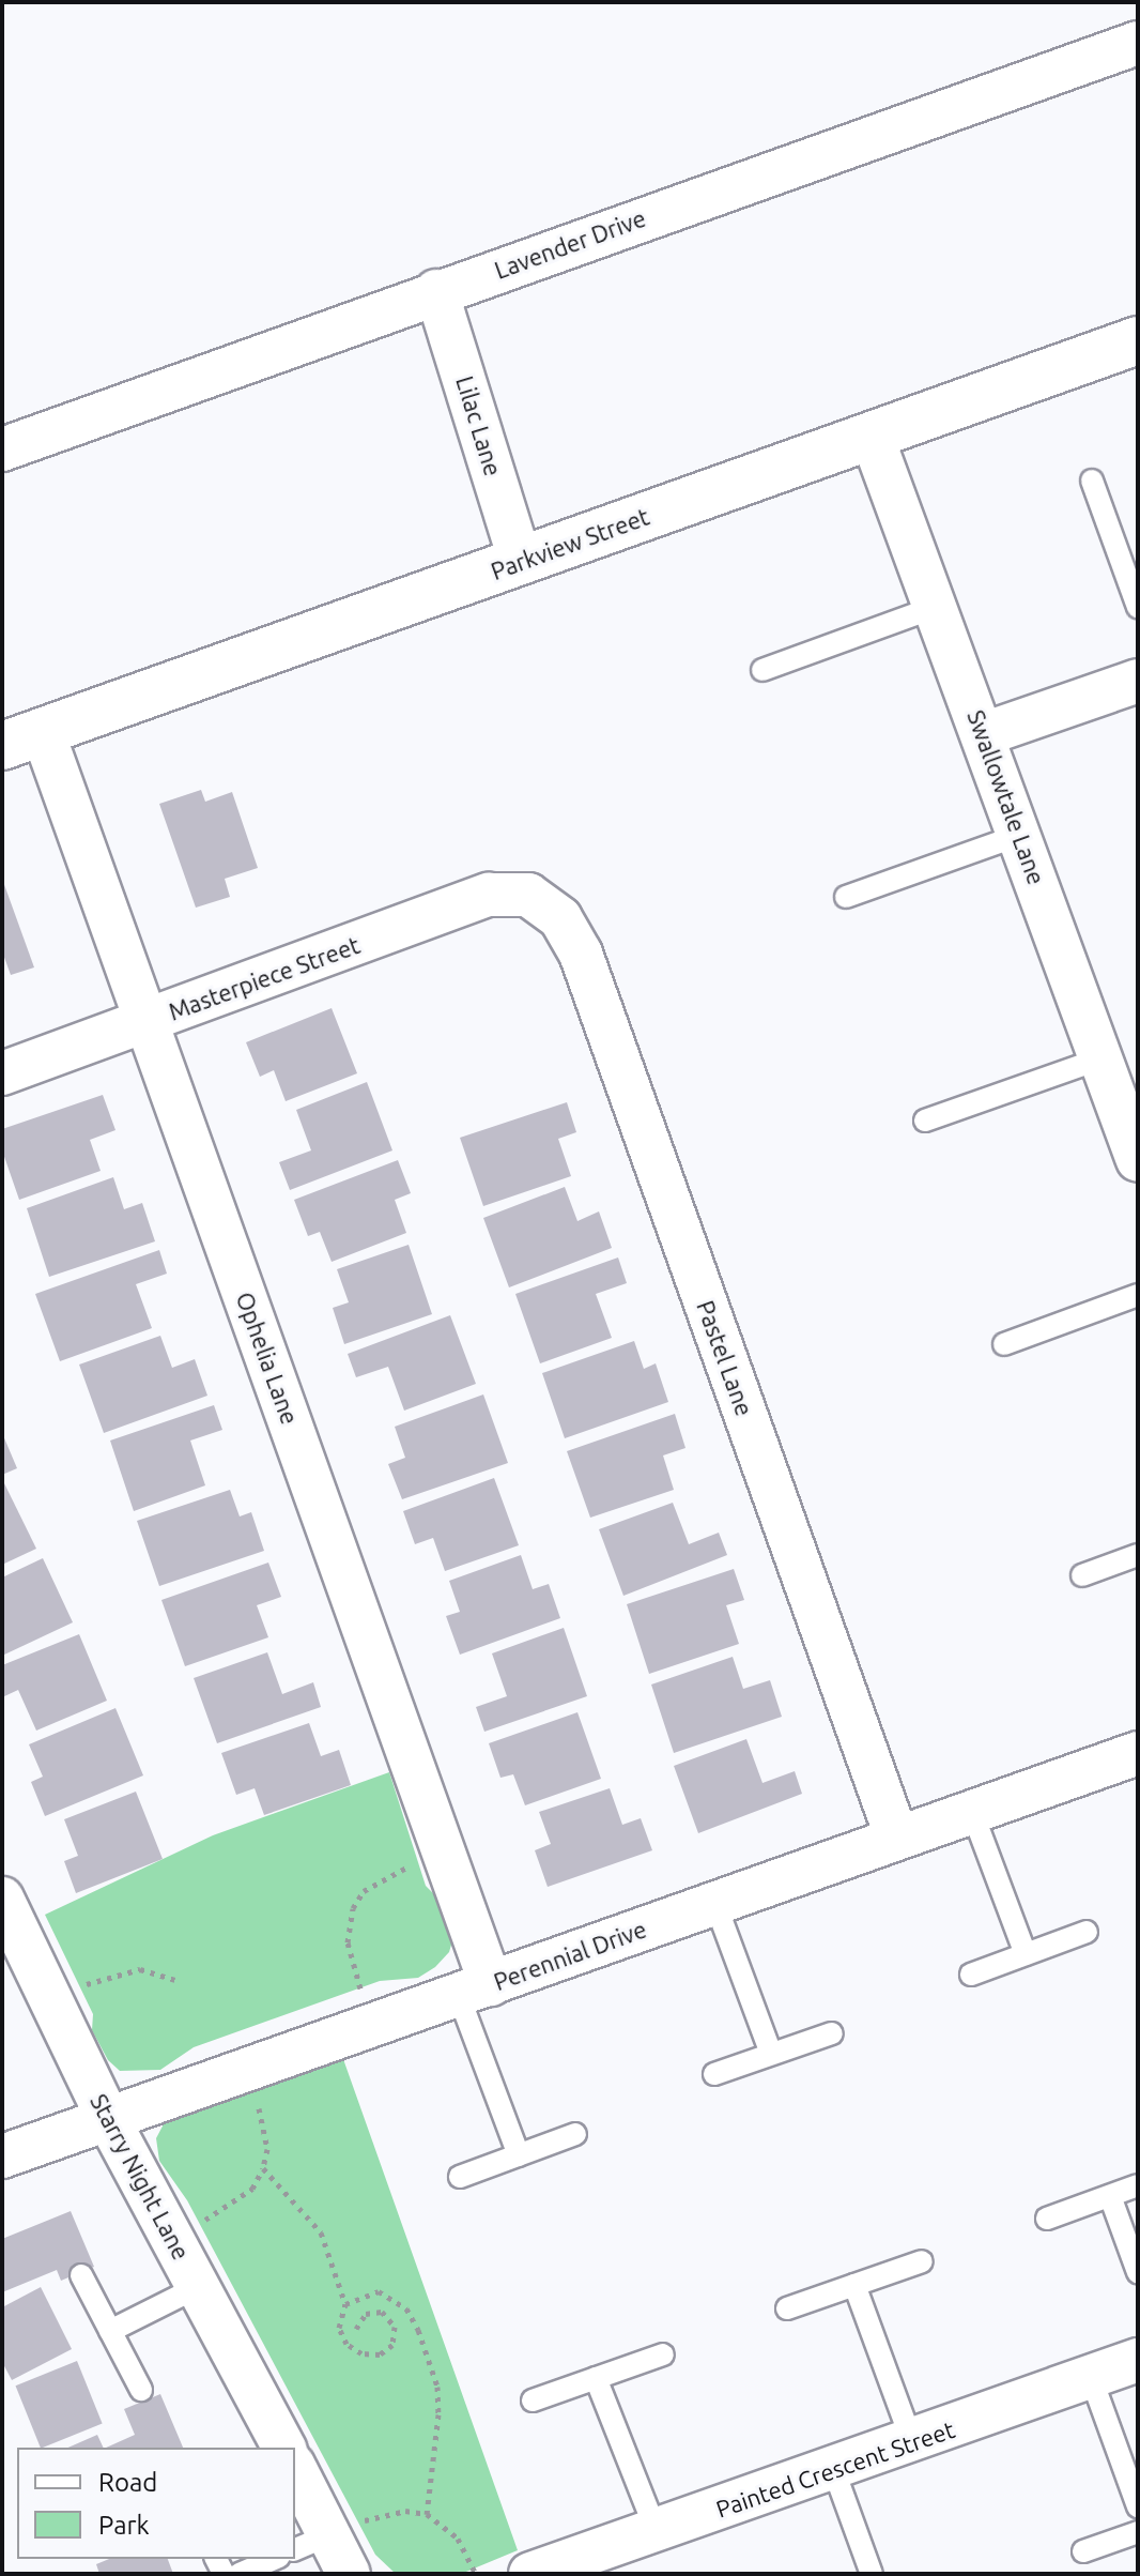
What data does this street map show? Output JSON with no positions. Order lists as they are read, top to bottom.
{
  "streets": {
    "street": [
      "Lavender Drive",
      "Lilac Lane",
      "Parkview Street",
      "Swallowtale Lane",
      "Masterpiece Street",
      "Ophelia Lane",
      "Pastel Lane",
      "Perennial Drive",
      "Starry Night Lane",
      "Painted Crescent Street"
    ]
  },
  "crossings": [
    ["Lavender Drive", "Lilac Lane"],
    ["Lilac Lane", "Parkview Street"],
    ["Parkview Street", "Swallowtale Lane"],
    ["Parkview Street", "Ophelia Lane"],
    ["Masterpiece Street", "Ophelia Lane"],
    ["Masterpiece Street", "Pastel Lane"],
    ["Ophelia Lane", "Perennial Drive"],
    ["Pastel Lane", "Perennial Drive"],
    ["Perennial Drive", "Starry Night Lane"]
  ],
  "legend": ["Road", "Park"]
}
